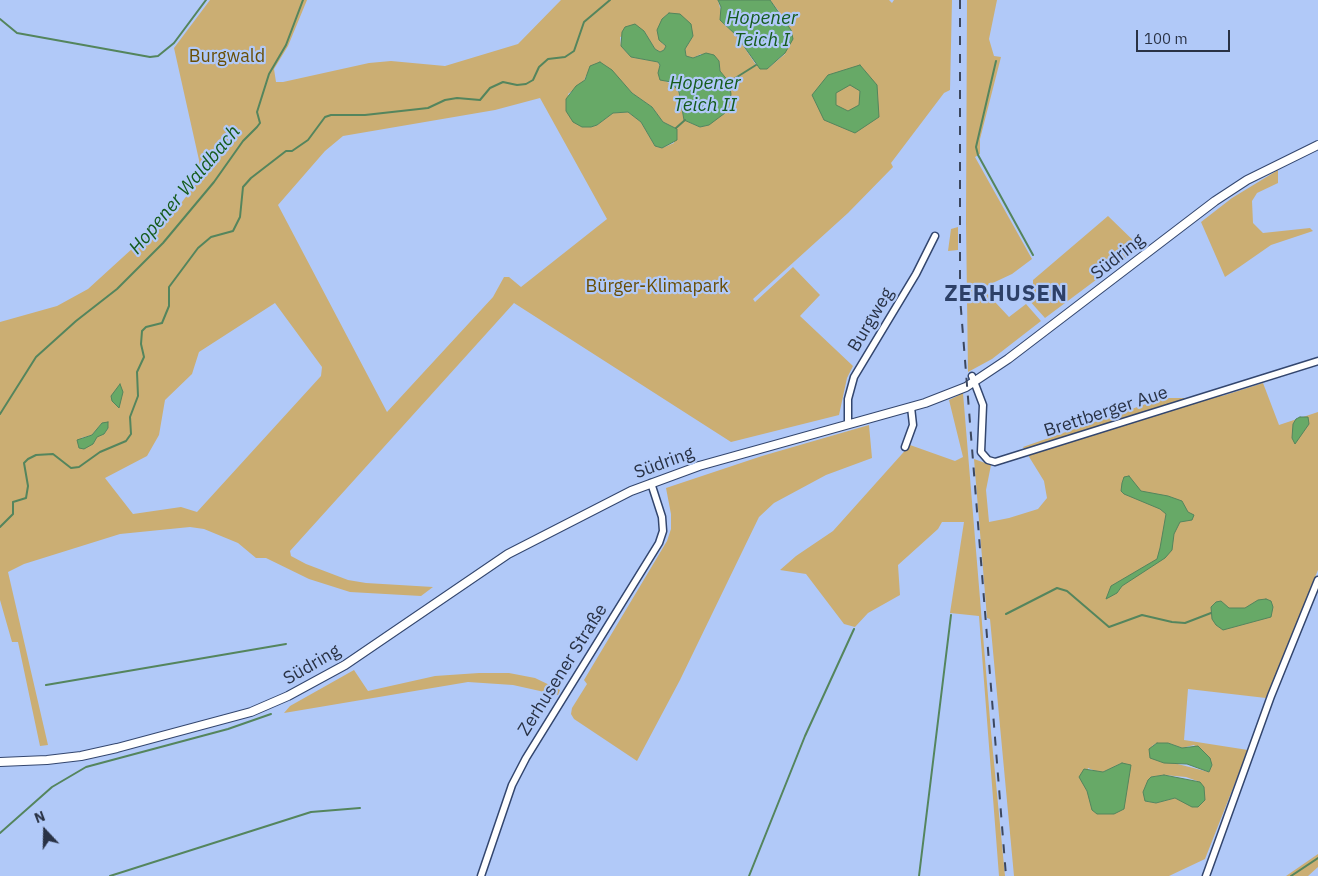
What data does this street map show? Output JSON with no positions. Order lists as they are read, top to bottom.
{
  "streets": {
    "main road": ["Südring"],
    "street": ["Burgweg", "Brettberger Aue", "Zerhusener Straße"]
  },
  "crossings": [
    ["Südring", "Burgweg"],
    ["Südring", "Brettberger Aue"],
    ["Südring", "Zerhusener Straße"]
  ],
  "districts": ["ZERHUSEN"],
  "water": ["Hopener Teich I", "Hopener Teich II", "Hopener Waldbach"],
  "parks": ["Burgwald", "Bürger-Klimapark"],
  "scale_bar": "100 m",
  "north": "top"
}
